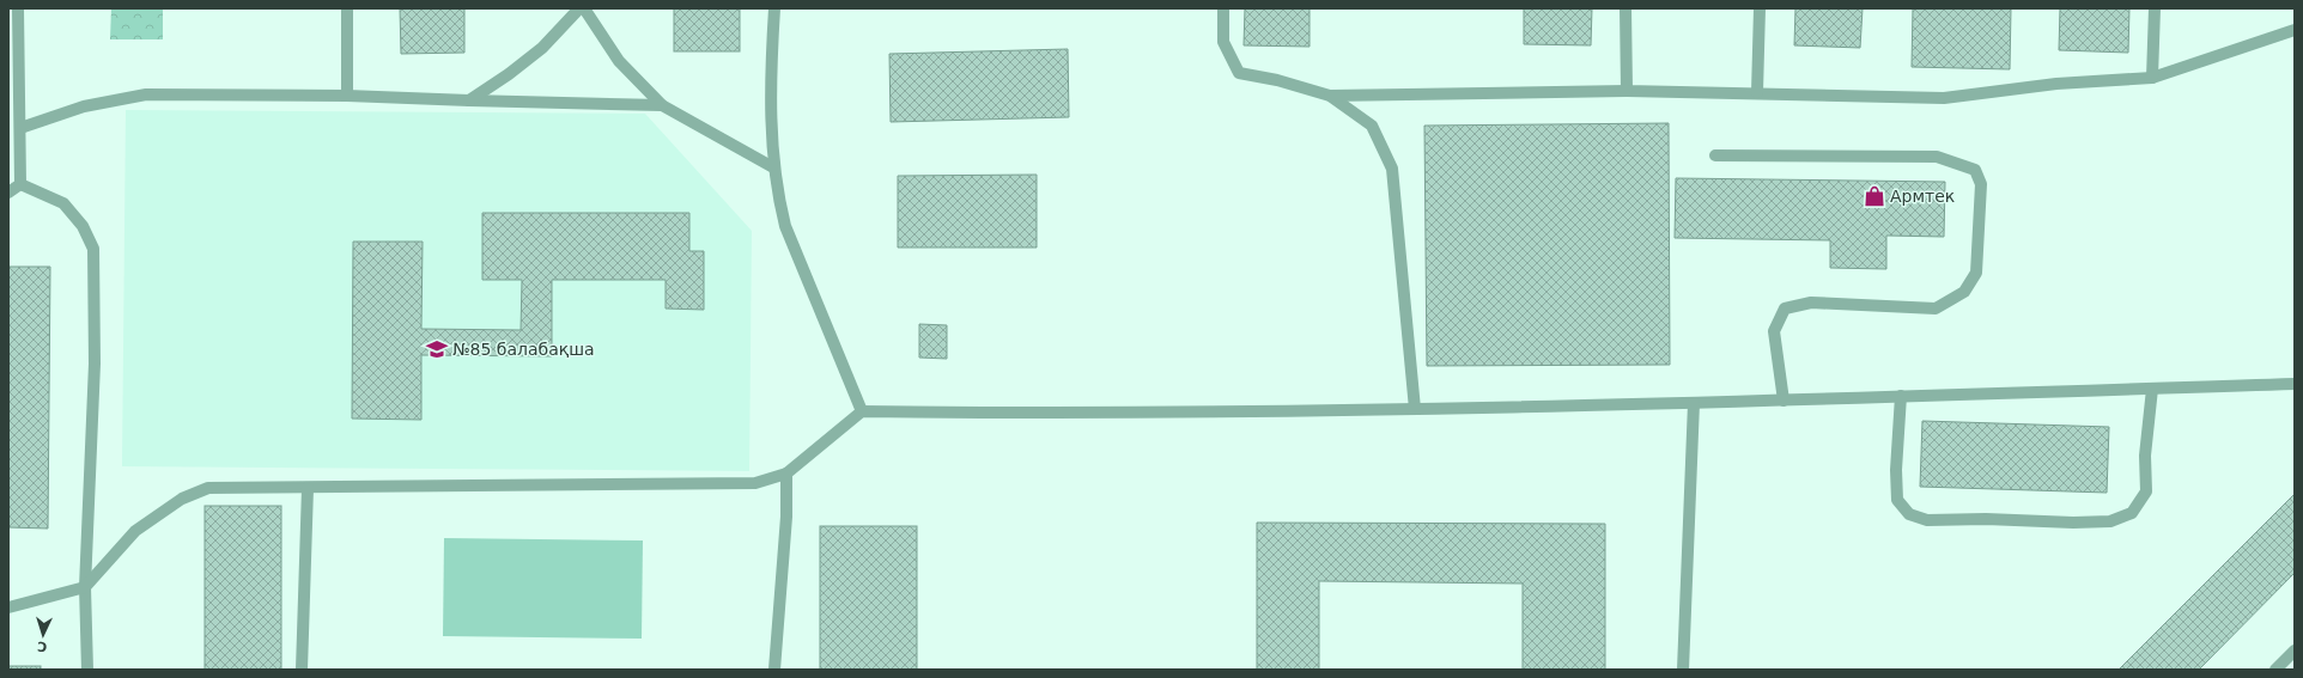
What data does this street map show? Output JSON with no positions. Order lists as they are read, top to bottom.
{
  "places": {
    "shop": ["Армтек"],
    "school or university": ["№85 балабақша"]
  },
  "north": "bottom"
}
